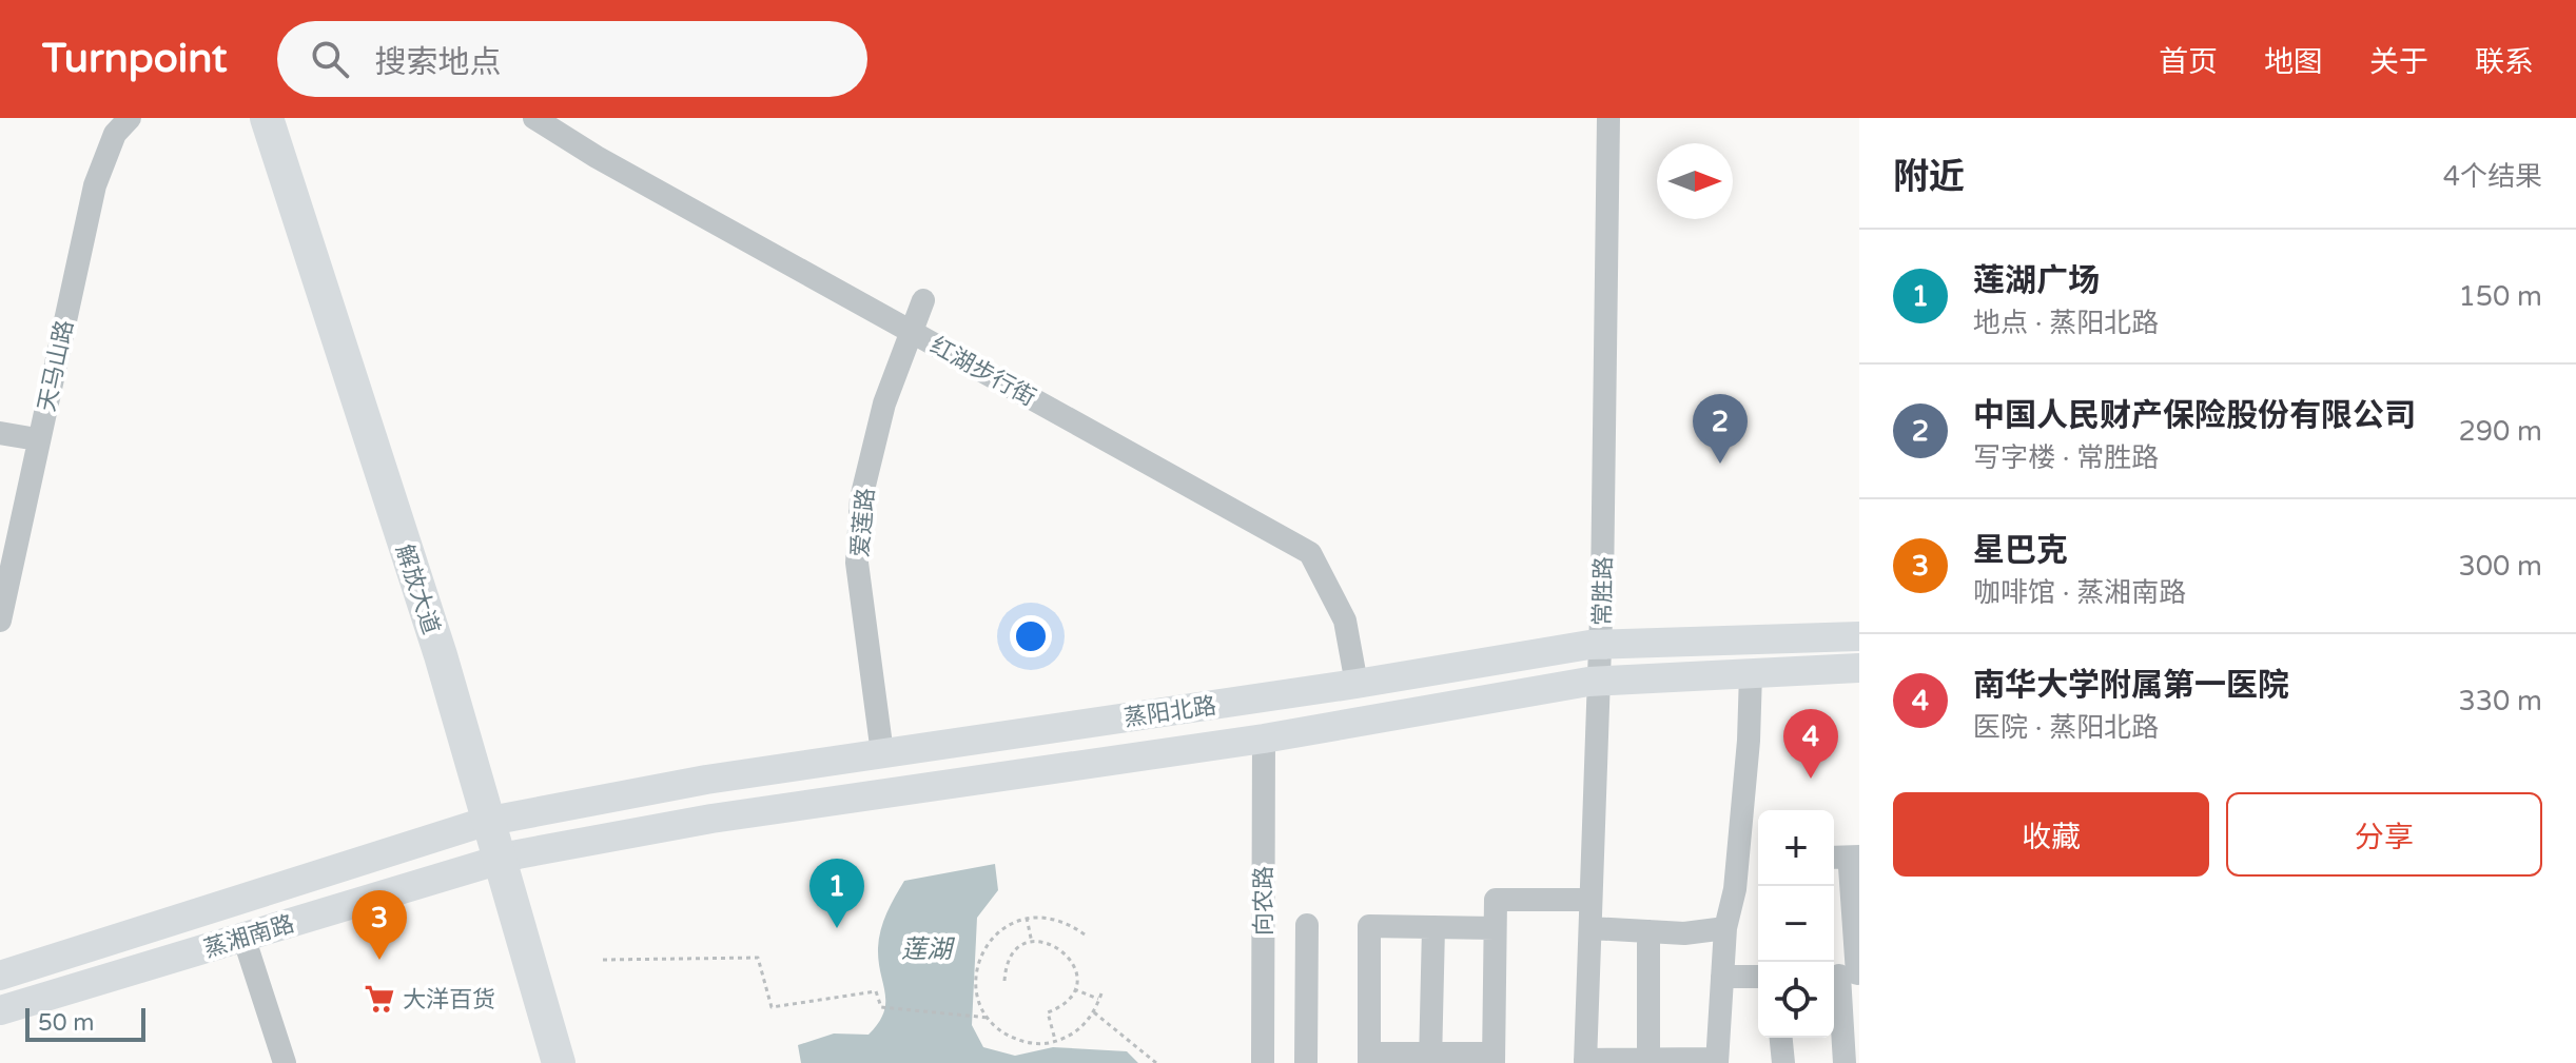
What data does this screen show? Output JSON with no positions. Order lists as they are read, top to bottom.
{
  "streets": {
    "highway": ["解放大道"],
    "main road": ["蒸阳北路", "蒸湘南路"],
    "street": [
      "天马山路",
      "红湖步行街",
      "爱莲路",
      "常胜路",
      "向农路"
    ]
  },
  "crossings": [
    ["红湖步行街", "爱莲路"],
    ["红湖步行街", "蒸阳北路"],
    ["爱莲路", "蒸阳北路"],
    ["解放大道", "蒸阳北路"],
    ["解放大道", "蒸湘南路"],
    ["常胜路", "蒸阳北路"],
    ["蒸阳北路", "向农路"],
    ["蒸阳北路", "蒸湘南路"]
  ],
  "water": ["莲湖"],
  "places": {
    "supermarket": ["大洋百货"]
  },
  "scale_bar": "50 m",
  "north": "right",
  "page": {
    "header": "Turnpoint",
    "search": "搜索地点",
    "nav": [
      "首页",
      "地图",
      "关于",
      "联系"
    ],
    "heading": ["附近", "4个结果"],
    "list": [
      {
        "mark": "1",
        "name": "莲湖广场",
        "note": "地点 · 蒸阳北路",
        "value": "150 m"
      },
      {
        "mark": "2",
        "name": "中国人民财产保险股份有限公司",
        "note": "写字楼 · 常胜路",
        "value": "290 m"
      },
      {
        "mark": "3",
        "name": "星巴克",
        "note": "咖啡馆 · 蒸湘南路",
        "value": "300 m"
      },
      {
        "mark": "4",
        "name": "南华大学附属第一医院",
        "note": "医院 · 蒸阳北路",
        "value": "330 m"
      }
    ],
    "pins": [
      "2",
      "4",
      "1",
      "3"
    ],
    "buttons": ["收藏", "分享"],
    "map_buttons": ["+", "−"],
    "scale": "50 m"
  }
}
